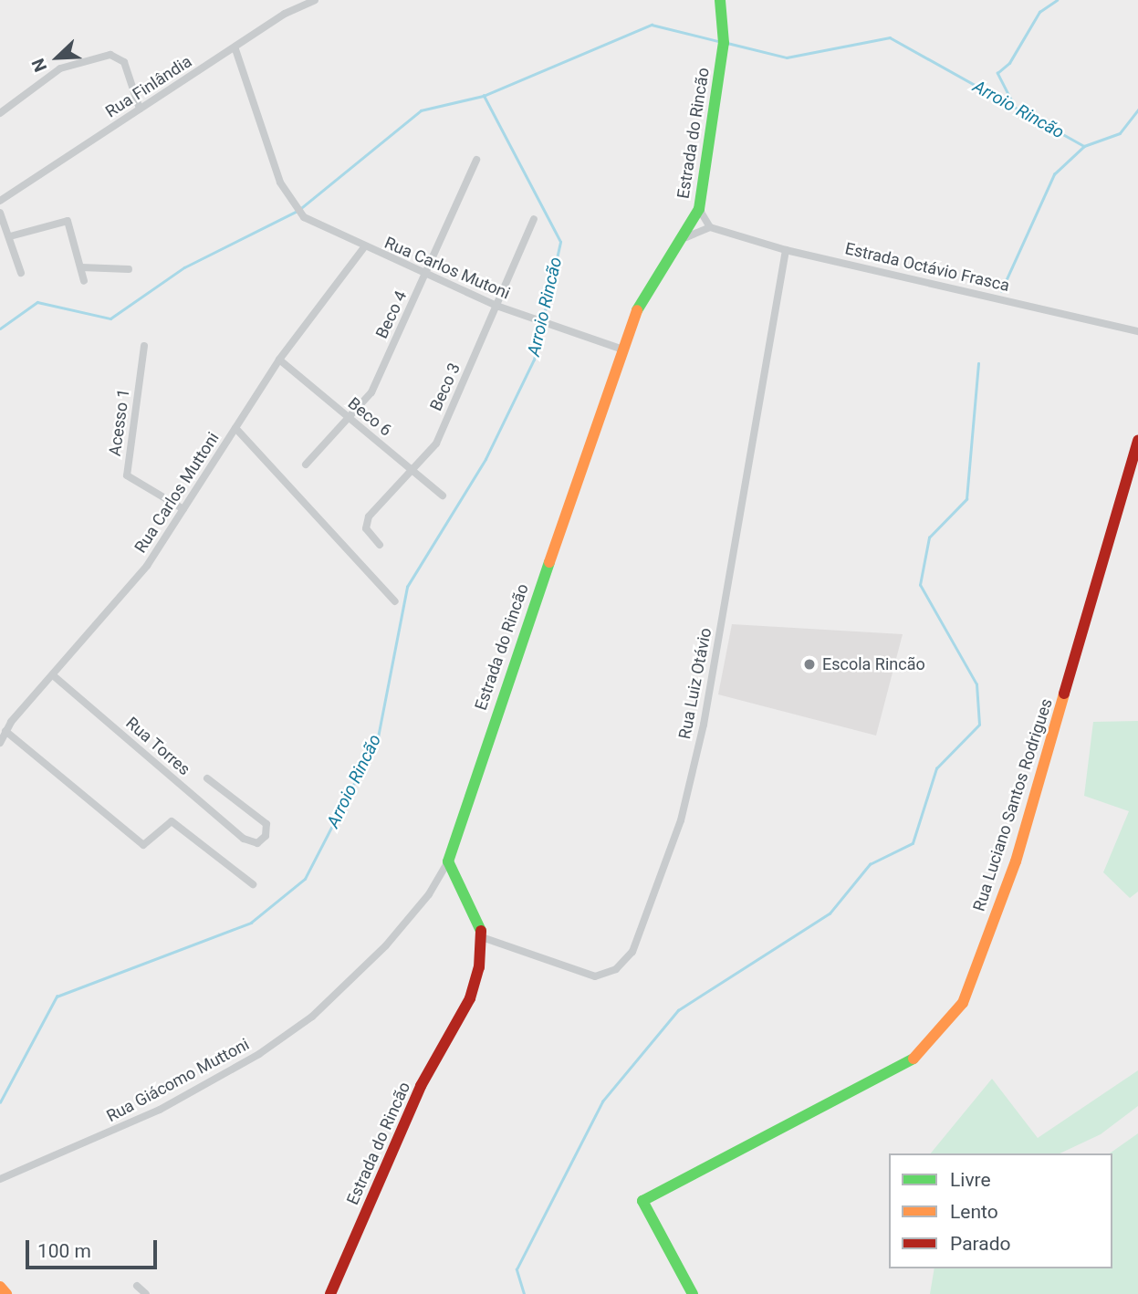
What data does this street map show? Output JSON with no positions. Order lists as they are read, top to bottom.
{
  "streets": {
    "street": [
      "Rua Finlândia",
      "Estrada do Rincão",
      "Estrada Octávio Frasca",
      "Rua Carlos Mutoni",
      "Beco 4",
      "Beco 3",
      "Beco 6",
      "Acesso 1",
      "Rua Carlos Muttoni",
      "Rua Luiz Otávio",
      "Rua Torres",
      "Rua Luciano Santos Rodrigues",
      "Rua Giácomo Muttoni"
    ]
  },
  "crossings": [
    ["Rua Finlândia", "Rua Carlos Mutoni"],
    ["Estrada do Rincão", "Rua Carlos Mutoni"],
    ["Estrada do Rincão", "Rua Luiz Otávio"],
    ["Estrada do Rincão", "Rua Giácomo Muttoni"],
    ["Estrada Octávio Frasca", "Rua Luiz Otávio"],
    ["Rua Carlos Mutoni", "Beco 4"],
    ["Rua Carlos Mutoni", "Beco 3"],
    ["Rua Carlos Mutoni", "Rua Carlos Muttoni"],
    ["Beco 4", "Beco 6"],
    ["Beco 3", "Beco 6"],
    ["Beco 6", "Rua Carlos Muttoni"],
    ["Acesso 1", "Rua Carlos Muttoni"],
    ["Rua Carlos Muttoni", "Rua Torres"]
  ],
  "water": ["Arroio Rincão"],
  "places": ["Escola Rincão"],
  "legend": ["Livre", "Lento", "Parado"],
  "scale_bar": "100 m",
  "north": "bottom left"
}
